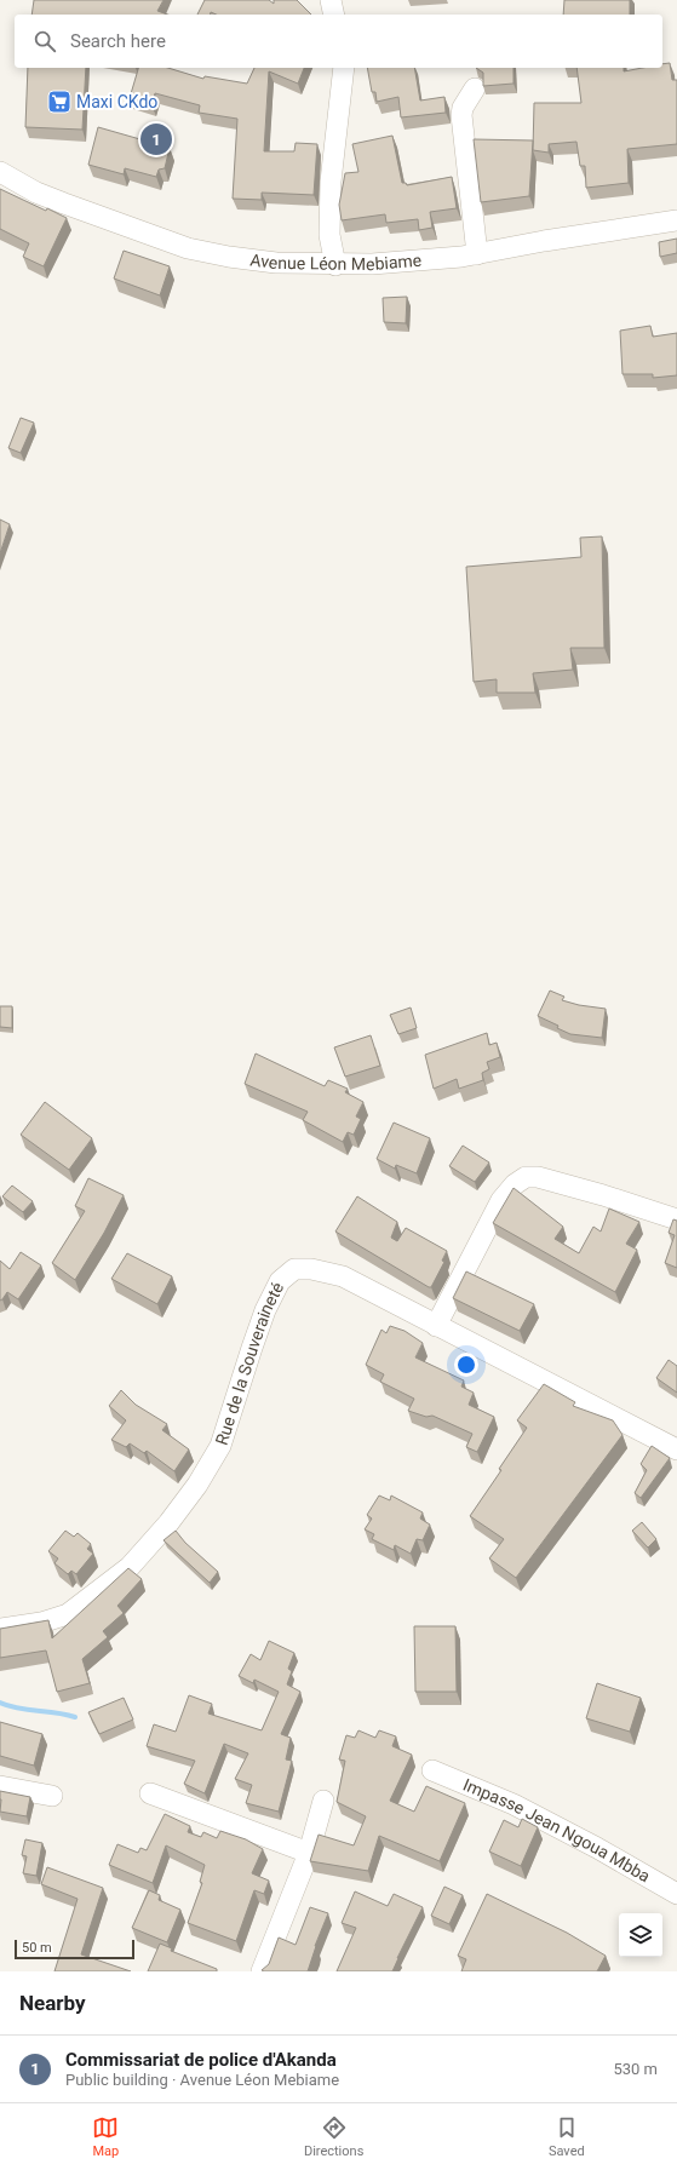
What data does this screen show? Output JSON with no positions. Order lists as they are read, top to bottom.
{
  "streets": {
    "street": ["Avenue Léon Mebiame", "Rue de la Souveraineté", "Impasse Jean Ngoua Mbba"]
  },
  "places": {
    "supermarket": ["Maxi CKdo"]
  },
  "scale_bar": "50 m",
  "page": {
    "search": "Search here",
    "pins": "1",
    "scale": "50 m",
    "heading": "Nearby",
    "list": [
      {
        "mark": "1",
        "name": "Commissariat de police d'Akanda",
        "note": "Public building · Avenue Léon Mebiame",
        "value": "530 m"
      }
    ],
    "nav": ["Map", "Directions", "Saved"]
  }
}
